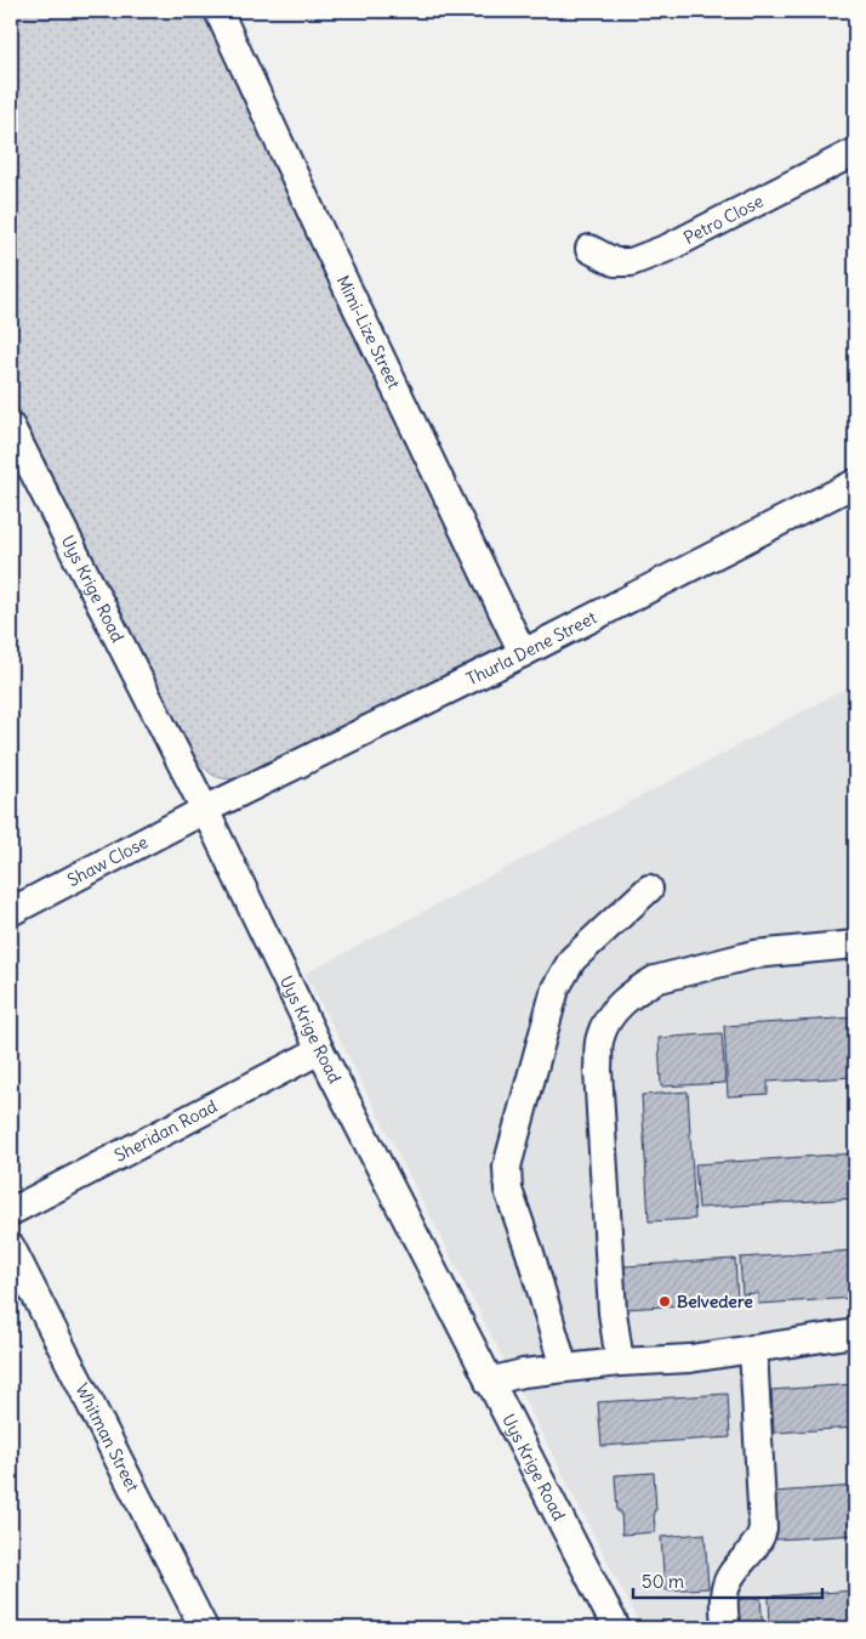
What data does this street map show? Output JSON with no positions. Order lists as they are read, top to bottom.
{
  "streets": {
    "street": [
      "Petro Close",
      "Mimi-Lize Street",
      "Uys Krige Road",
      "Thurla Dene Street",
      "Shaw Close",
      "Sheridan Road",
      "Whitman Street"
    ]
  },
  "crossings": [
    ["Mimi-Lize Street", "Thurla Dene Street"],
    ["Uys Krige Road", "Thurla Dene Street"],
    ["Uys Krige Road", "Shaw Close"],
    ["Uys Krige Road", "Sheridan Road"],
    ["Thurla Dene Street", "Shaw Close"]
  ],
  "places": ["Belvedere"],
  "scale_bar": "50 m"
}
